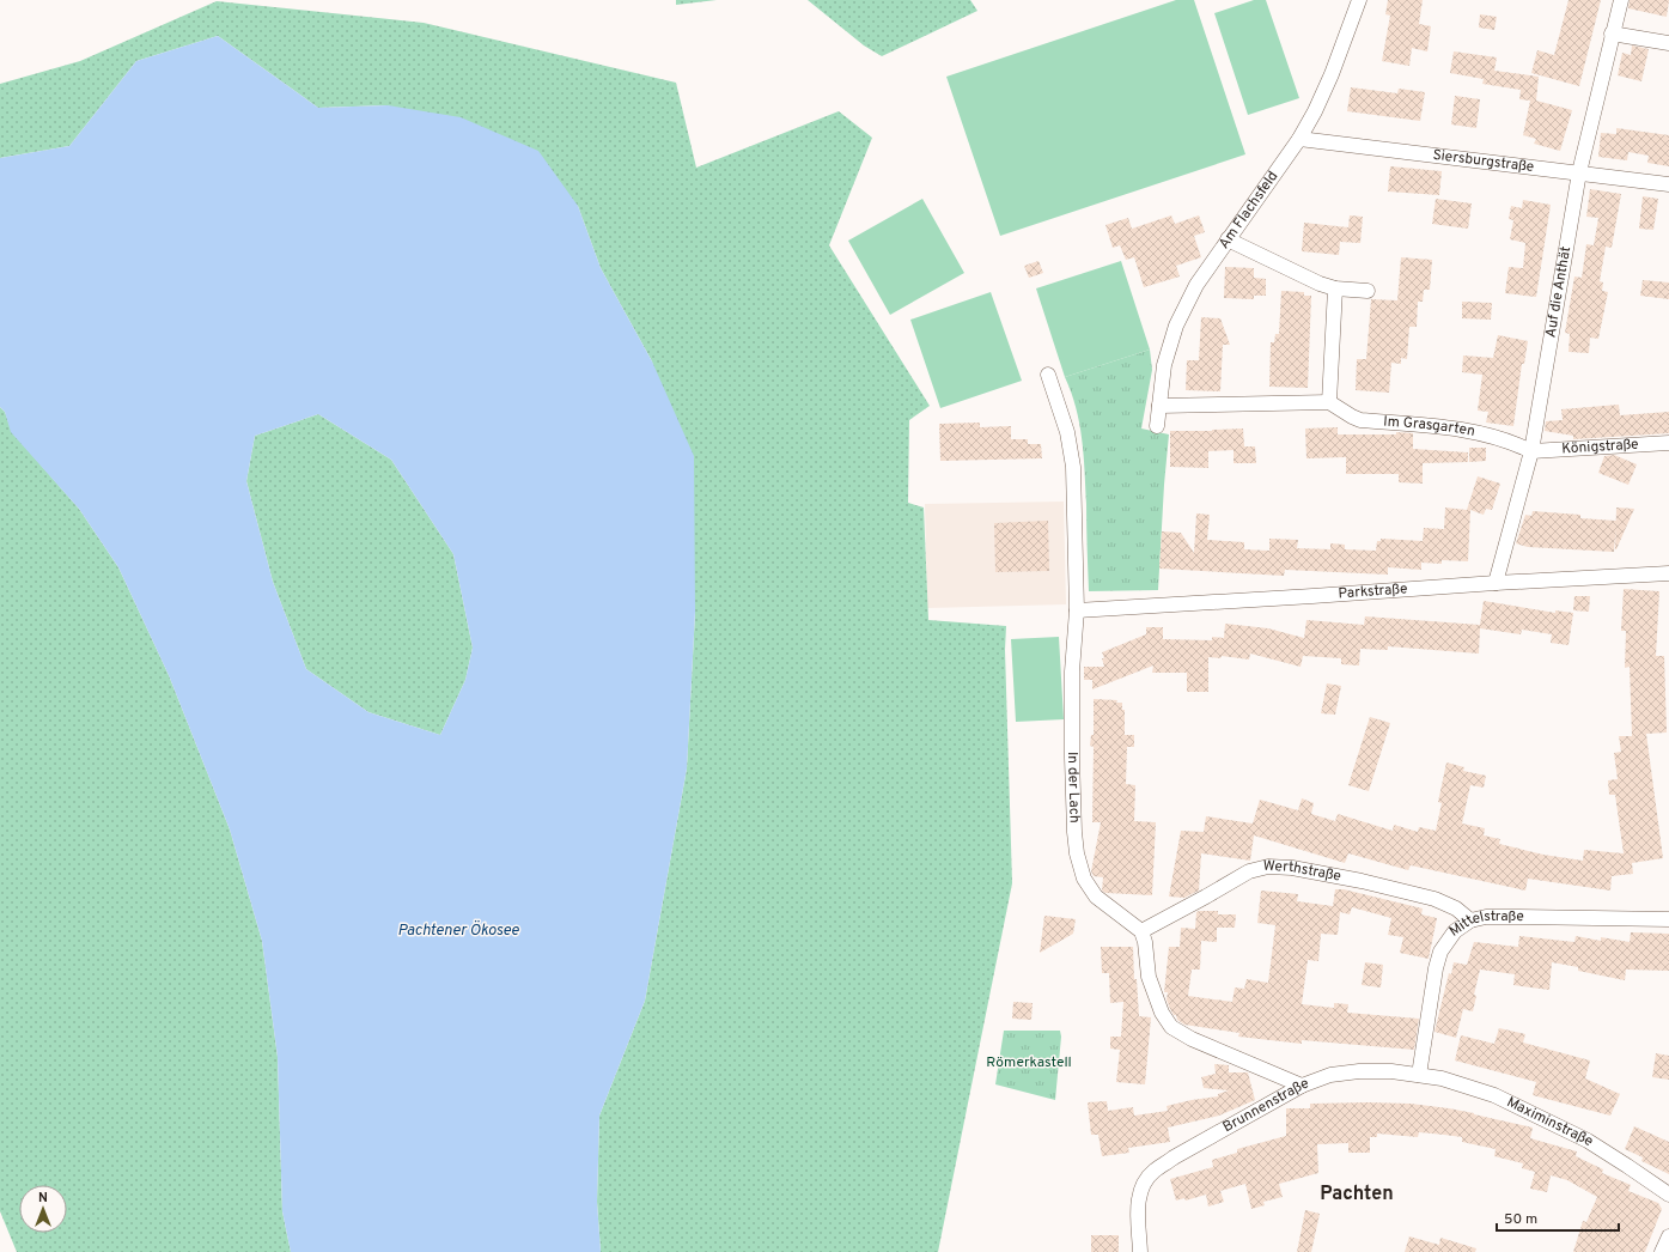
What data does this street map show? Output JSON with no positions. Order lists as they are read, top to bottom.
{
  "streets": {
    "street": [
      "Siersburgstraße",
      "Am Flachsfeld",
      "Auf die Anthät",
      "Im Grasgarten",
      "Königstraße",
      "Parkstraße",
      "In der Lach",
      "Werthstraße",
      "Mittelstraße",
      "Brunnenstraße",
      "Maximinstraße"
    ]
  },
  "crossings": [
    ["Siersburgstraße", "Am Flachsfeld"],
    ["Siersburgstraße", "Auf die Anthät"],
    ["Auf die Anthät", "Im Grasgarten"],
    ["Auf die Anthät", "Königstraße"],
    ["Auf die Anthät", "Parkstraße"],
    ["Im Grasgarten", "Königstraße"],
    ["Parkstraße", "In der Lach"],
    ["In der Lach", "Werthstraße"],
    ["Werthstraße", "Mittelstraße"],
    ["Mittelstraße", "Brunnenstraße"],
    ["Mittelstraße", "Maximinstraße"],
    ["Brunnenstraße", "Maximinstraße"]
  ],
  "districts": ["Pachten"],
  "water": ["Pachtener Ökosee"],
  "parks": ["Römerkastell"],
  "scale_bar": "50 m",
  "north": "top"
}
